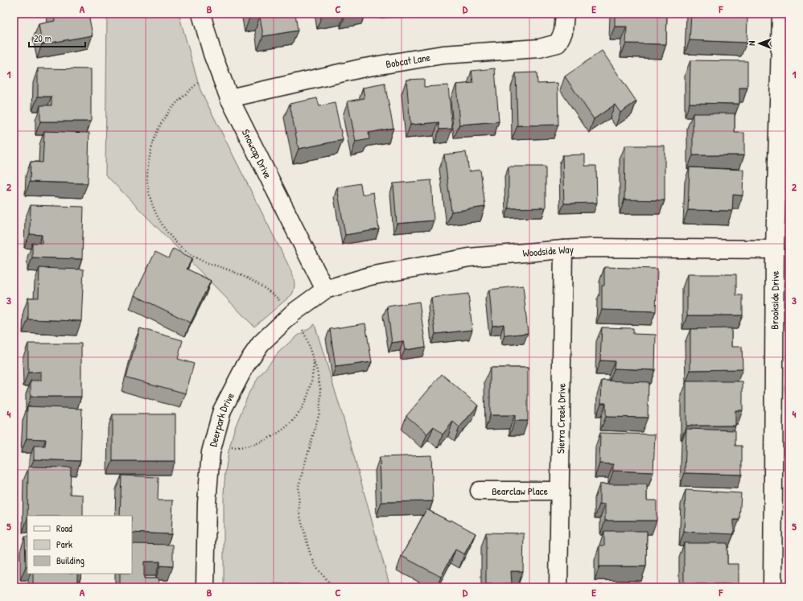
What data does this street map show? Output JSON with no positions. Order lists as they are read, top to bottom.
{
  "streets": {
    "street": [
      "Bobcat Lane",
      "Snowcap Drive",
      "Woodside Way",
      "Brookside Drive",
      "Sierra Creek Drive",
      "Deerpark Drive",
      "Bearclaw Place"
    ]
  },
  "crossings": [
    ["Bobcat Lane", "Snowcap Drive"],
    ["Snowcap Drive", "Woodside Way"],
    ["Snowcap Drive", "Deerpark Drive"],
    ["Woodside Way", "Brookside Drive"],
    ["Woodside Way", "Sierra Creek Drive"],
    ["Woodside Way", "Deerpark Drive"],
    ["Sierra Creek Drive", "Bearclaw Place"]
  ],
  "legend": ["Road", "Park", "Building"],
  "scale_bar": "20 m",
  "north": "left",
  "grid": {
    "columns": [
      "A",
      "B",
      "C",
      "D",
      "E",
      "F"
    ],
    "rows": [
      "1",
      "2",
      "3",
      "4",
      "5"
    ]
  }
}
